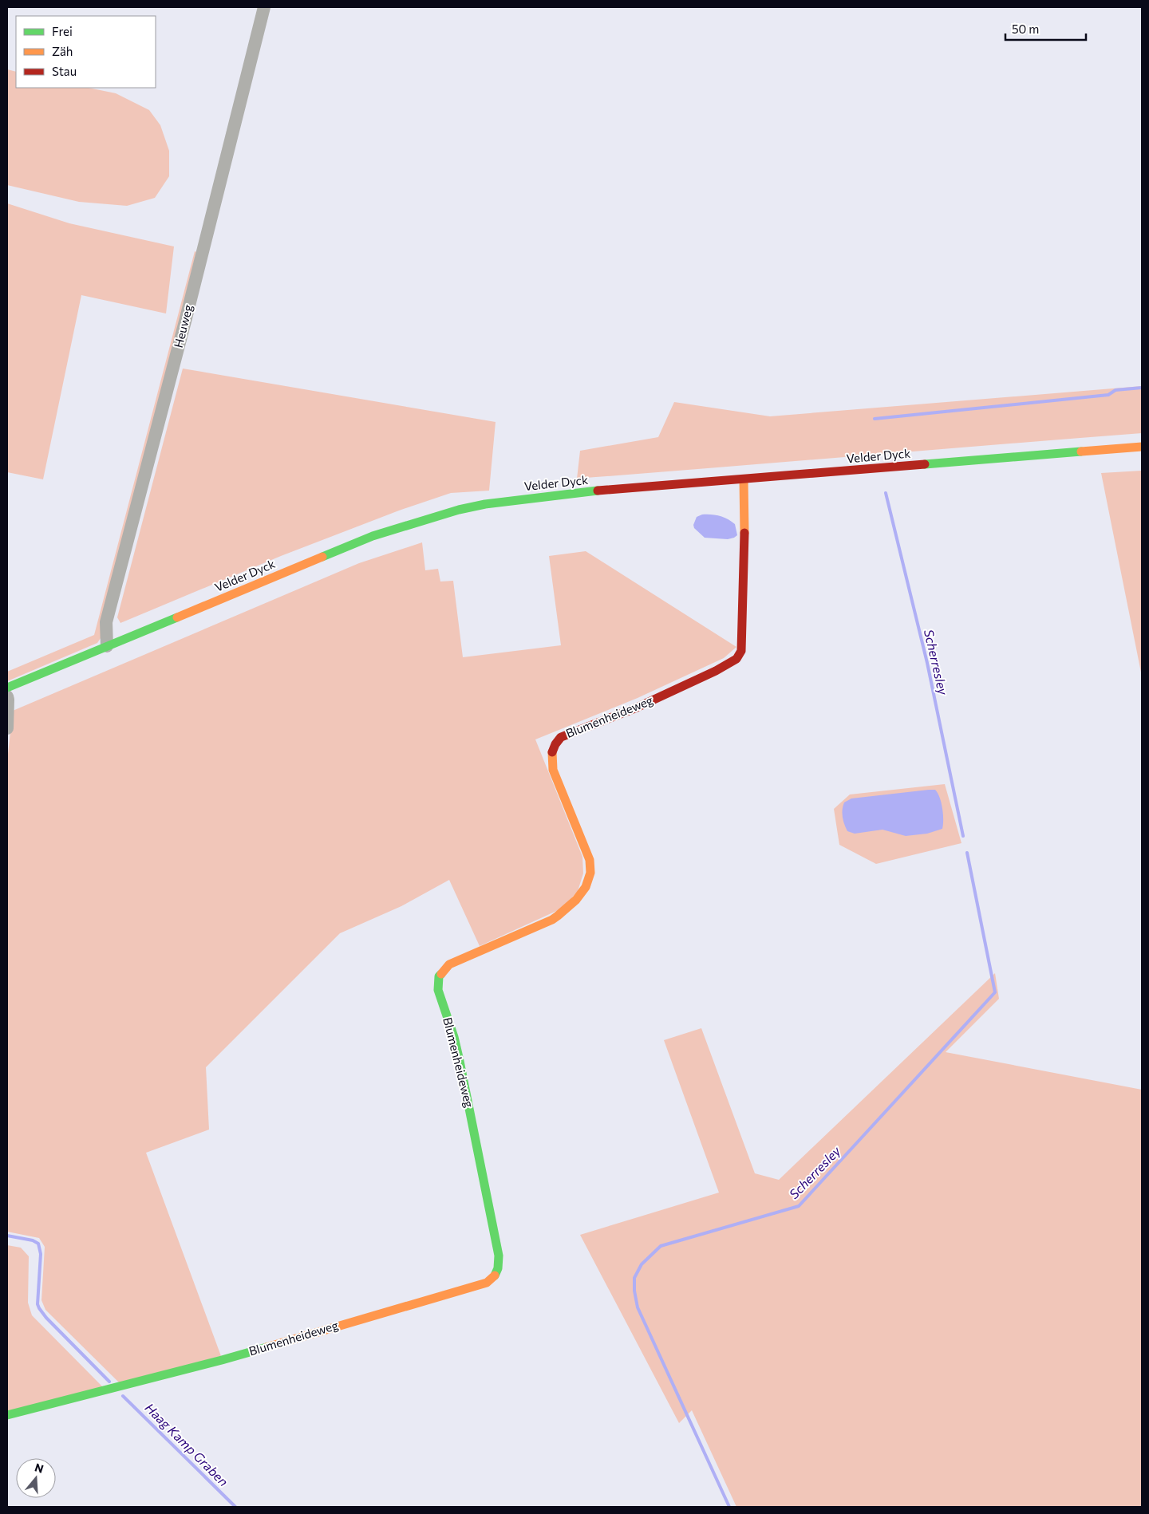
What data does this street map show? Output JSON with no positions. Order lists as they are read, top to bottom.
{
  "streets": {
    "street": ["Heuweg", "Velder Dyck", "Blumenheideweg"]
  },
  "crossings": [
    ["Heuweg", "Velder Dyck"],
    ["Velder Dyck", "Blumenheideweg"]
  ],
  "water": ["Scherresley", "Haag Kamp Graben"],
  "legend": ["Frei", "Zäh", "Stau"],
  "scale_bar": "50 m",
  "north": "top"
}
